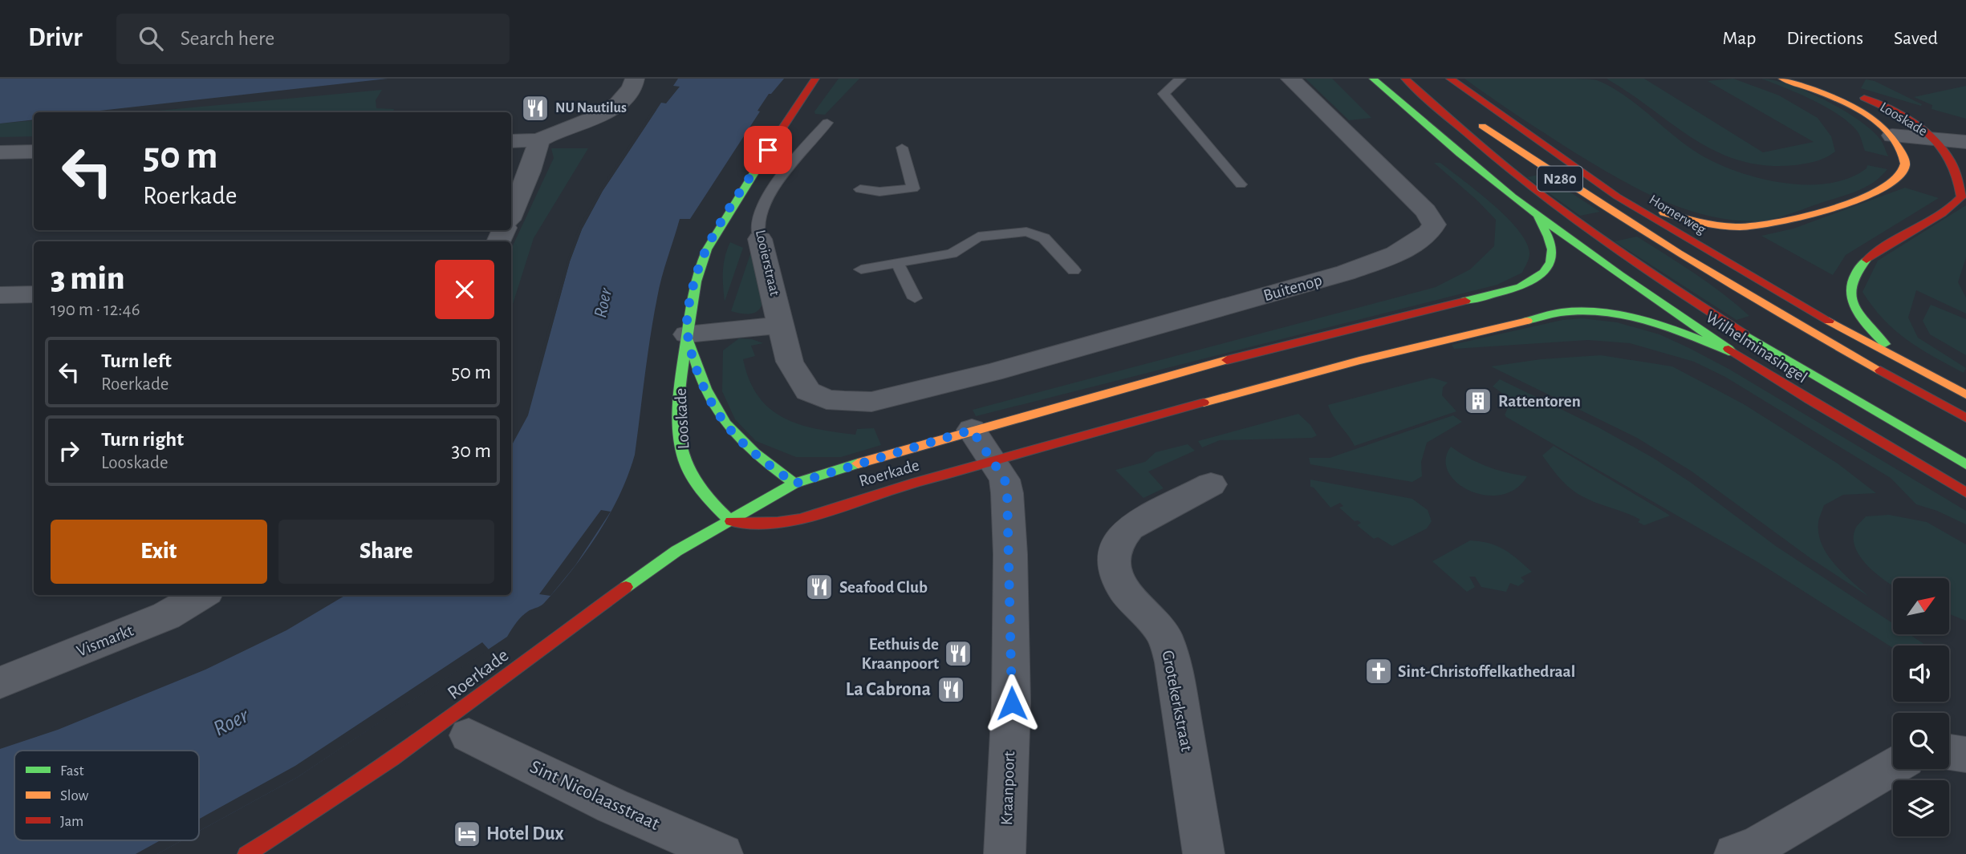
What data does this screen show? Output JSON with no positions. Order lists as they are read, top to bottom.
{
  "streets": {
    "main road": [
      "Looskade",
      "N280",
      "Hornerweg",
      "Wilhelminasingel",
      "Roerkade"
    ],
    "street": [
      "Looierstraat",
      "Buitenop",
      "Vismarkt",
      "Grotekerkstraat",
      "Kraanpoort",
      "Sint Nicolaasstraat"
    ]
  },
  "crossings": [
    ["Looskade", "Roerkade"],
    ["N280", "Hornerweg"],
    ["N280", "Wilhelminasingel"],
    ["N280", "Roerkade"],
    ["Hornerweg", "Wilhelminasingel"],
    ["Looierstraat", "Buitenop"],
    ["Wilhelminasingel", "Roerkade"],
    ["Roerkade", "Kraanpoort"]
  ],
  "water": ["Roer"],
  "places": {
    "restaurant": [
      "NU Nautilus",
      "Seafood Club",
      "Eethuis de Kraanpoort",
      "La Cabrona"
    ],
    "building": ["Rattentoren"],
    "church": ["Sint-Christoffelkathedraal"],
    "hotel": ["Hotel Dux"]
  },
  "legend": ["Fast", "Slow", "Jam"],
  "north": "top right",
  "page": {
    "header": "Drivr",
    "search": "Search here",
    "nav": ["Map", "Directions", "Saved"],
    "turn": ["50 m", "Roerkade"],
    "heading": ["3 min", "190 m · 12:46"],
    "list": [
      {
        "name": "Turn left",
        "note": "Roerkade",
        "value": "50 m"
      },
      {
        "name": "Turn right",
        "note": "Looskade",
        "value": "30 m"
      }
    ],
    "buttons": ["Exit", "Share"]
  }
}
